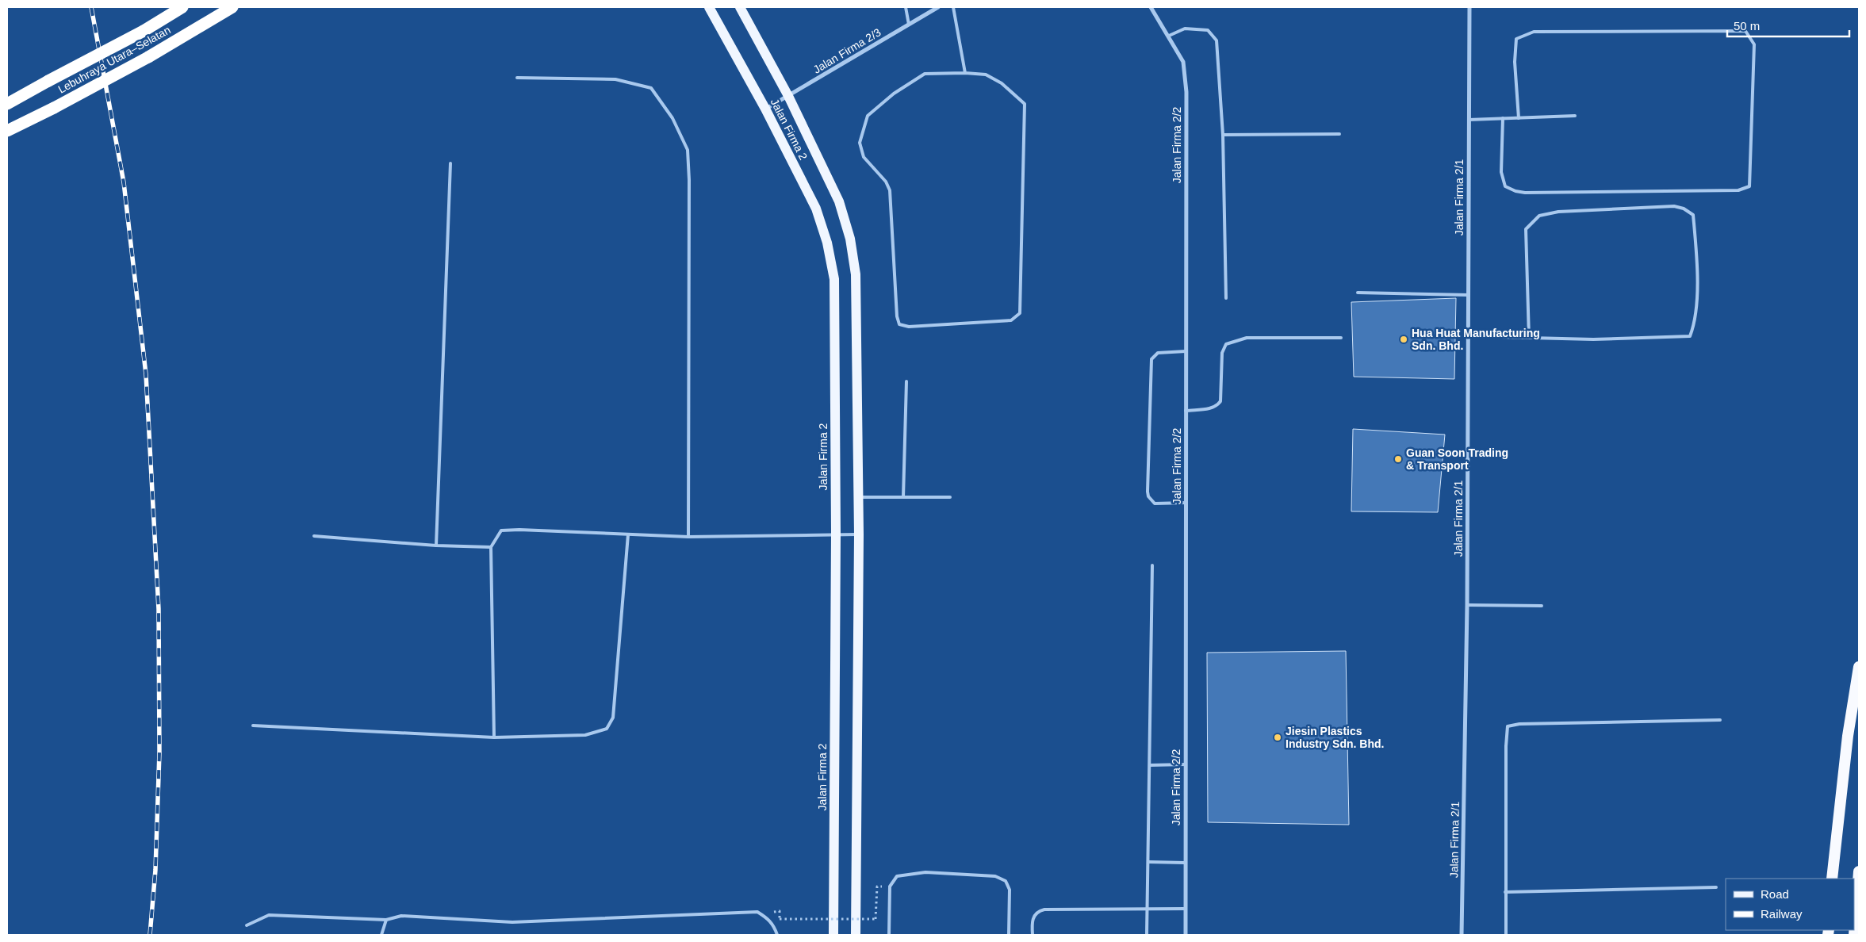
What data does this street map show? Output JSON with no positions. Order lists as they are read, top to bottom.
{
  "streets": {
    "highway": ["Lebuhraya Utara–Selatan"],
    "main road": ["Jalan Firma 2"],
    "street": ["Jalan Firma 2/3", "Jalan Firma 2/2", "Jalan Firma 2/1"]
  },
  "crossings": [
    ["Jalan Firma 2/3", "Jalan Firma 2"]
  ],
  "places": ["Hua Huat Manufacturing Sdn. Bhd.", "Guan Soon Trading & Transport", "Jiesin Plastics Industry Sdn. Bhd."],
  "legend": ["Road", "Railway"],
  "scale_bar": "50 m"
}
